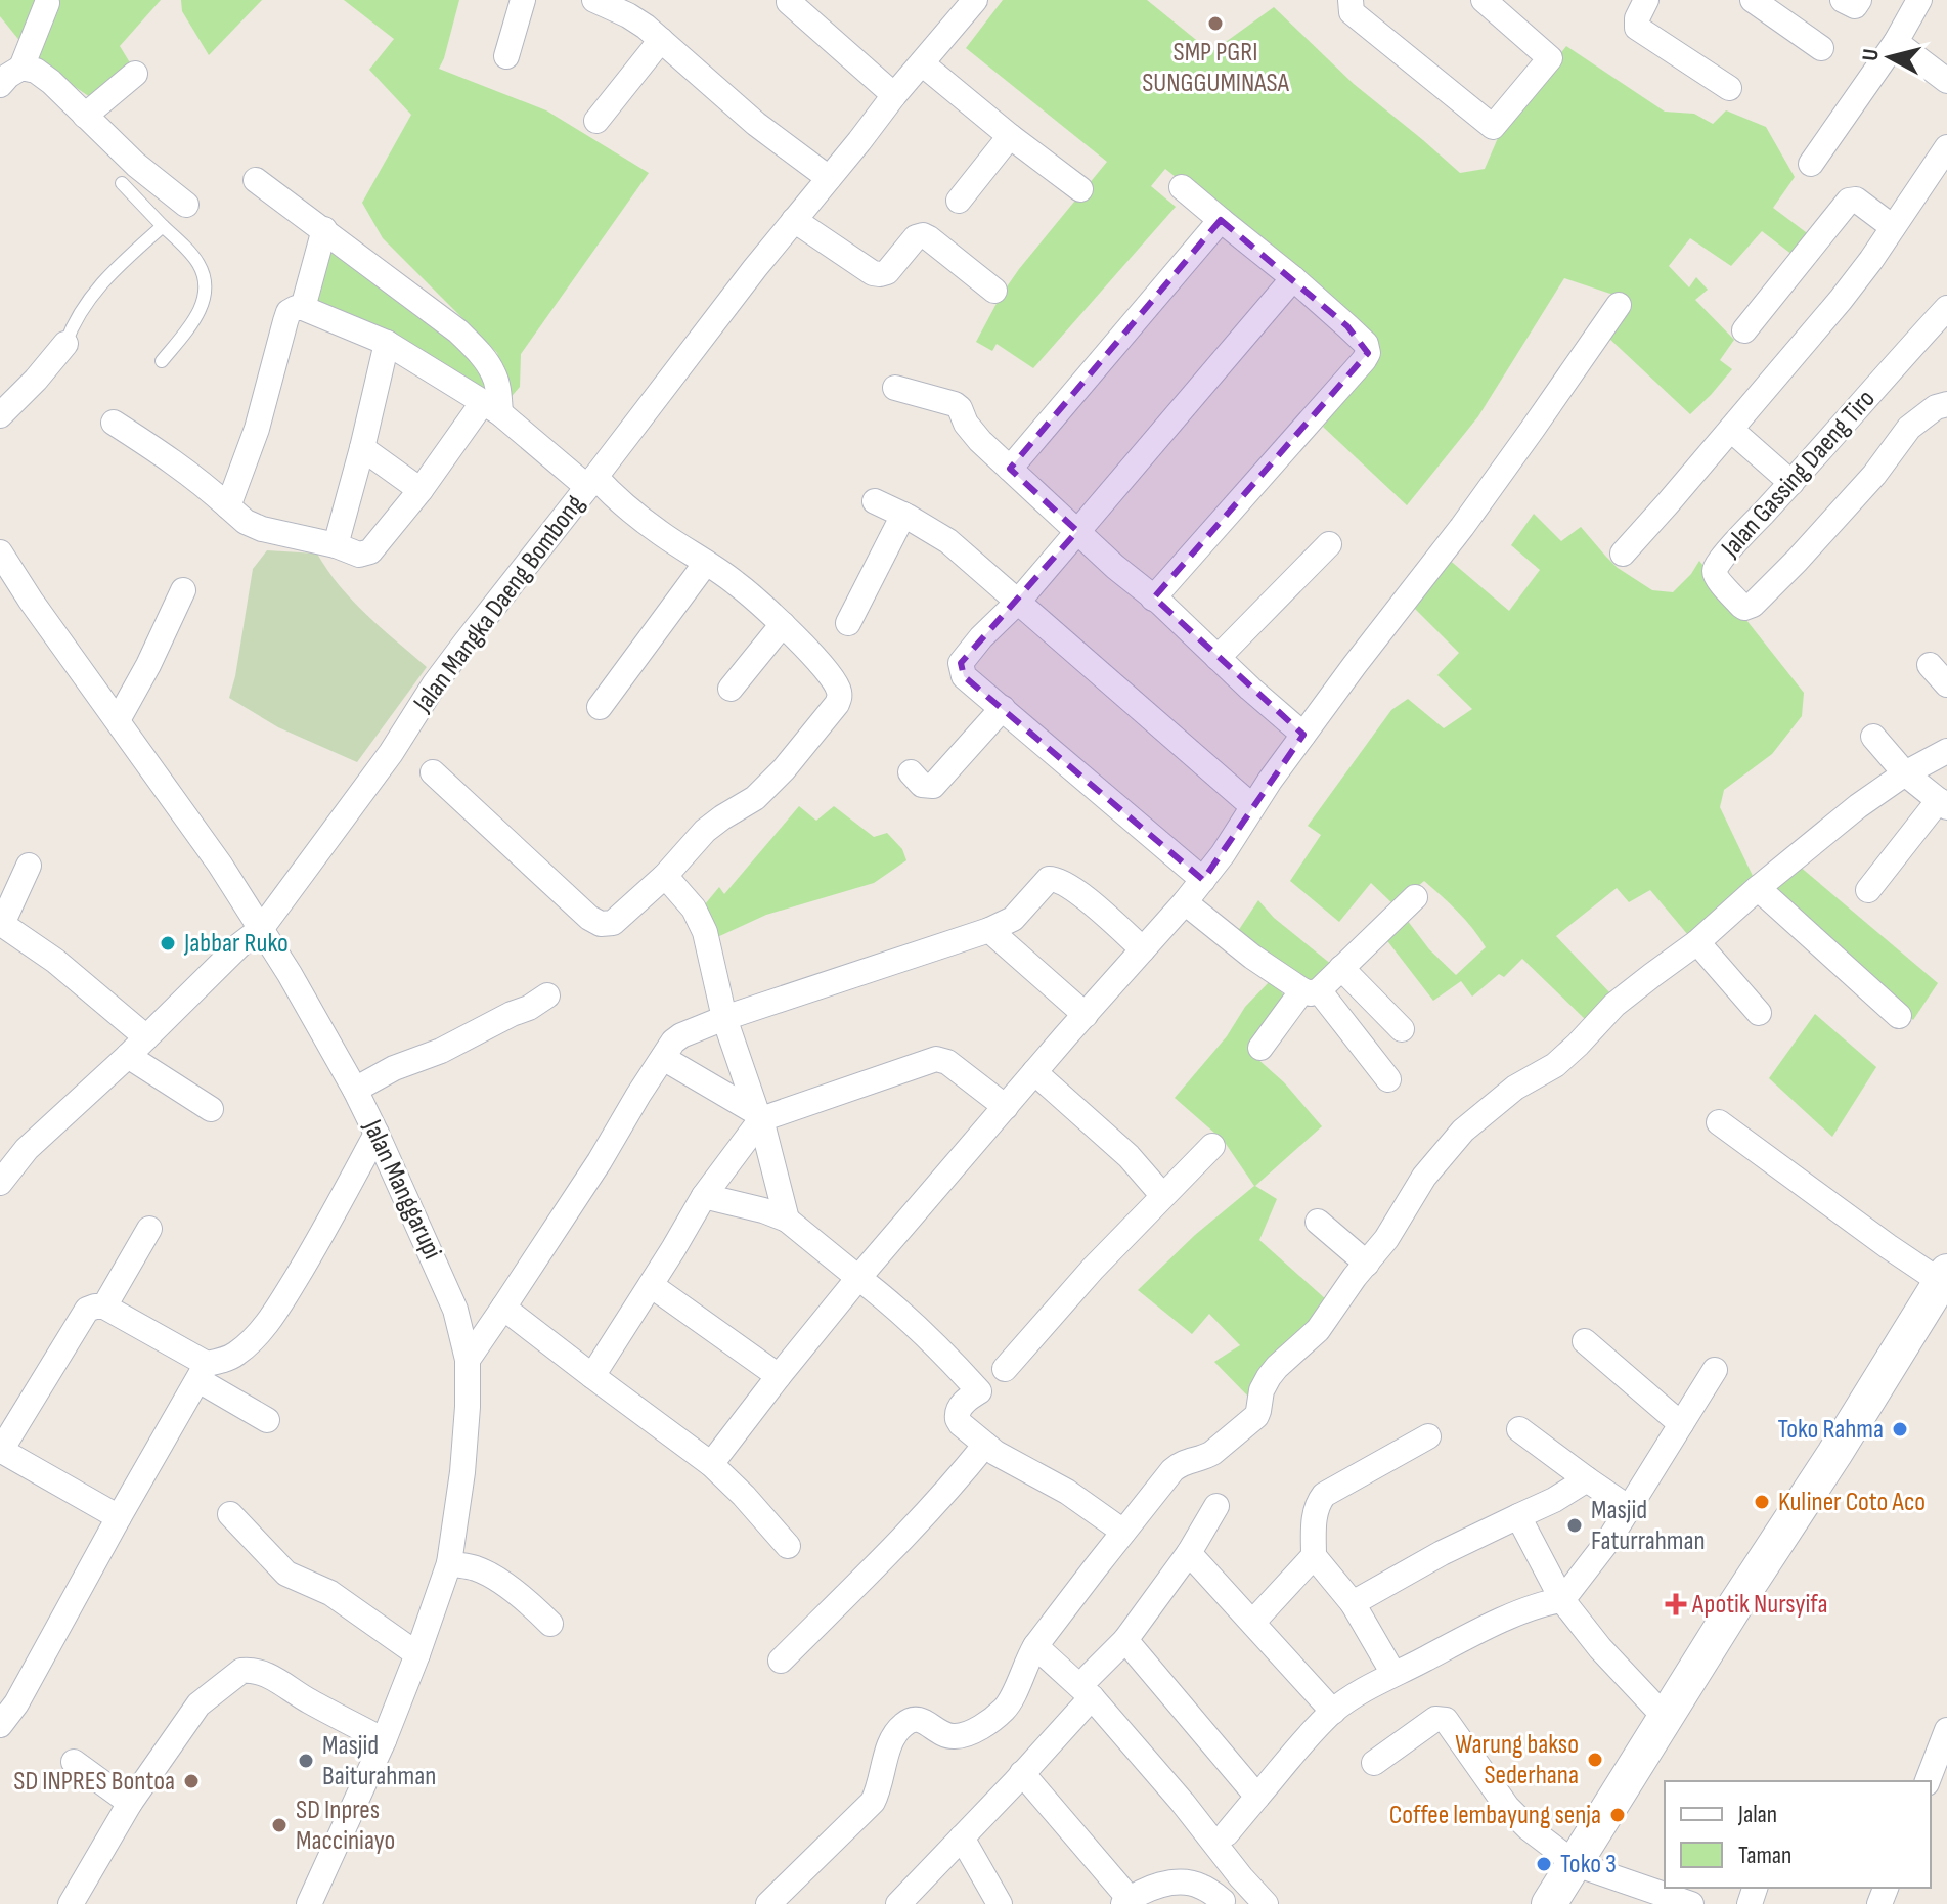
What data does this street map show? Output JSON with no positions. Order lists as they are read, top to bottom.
{
  "streets": {
    "street": ["Jalan Gassing Daeng Tiro", "Jalan Mangka Daeng Bombong", "Jalan Manggarupi"]
  },
  "crossings": [
    ["Jalan Mangka Daeng Bombong", "Jalan Manggarupi"]
  ],
  "places": {
    "other": [
      "SMP PGRI SUNGGUMINASA",
      "Jabbar Ruko",
      "Toko Rahma",
      "Kuliner Coto Aco",
      "Masjid Faturrahman",
      "Warung bakso Sederhana",
      "Masjid Baiturahman",
      "SD INPRES Bontoa",
      "Coffee lembayung senja",
      "SD Inpres Macciniayo",
      "Toko 3"
    ],
    "health": ["Apotik Nursyifa"]
  },
  "legend": ["Jalan", "Taman"],
  "north": "left"
}
